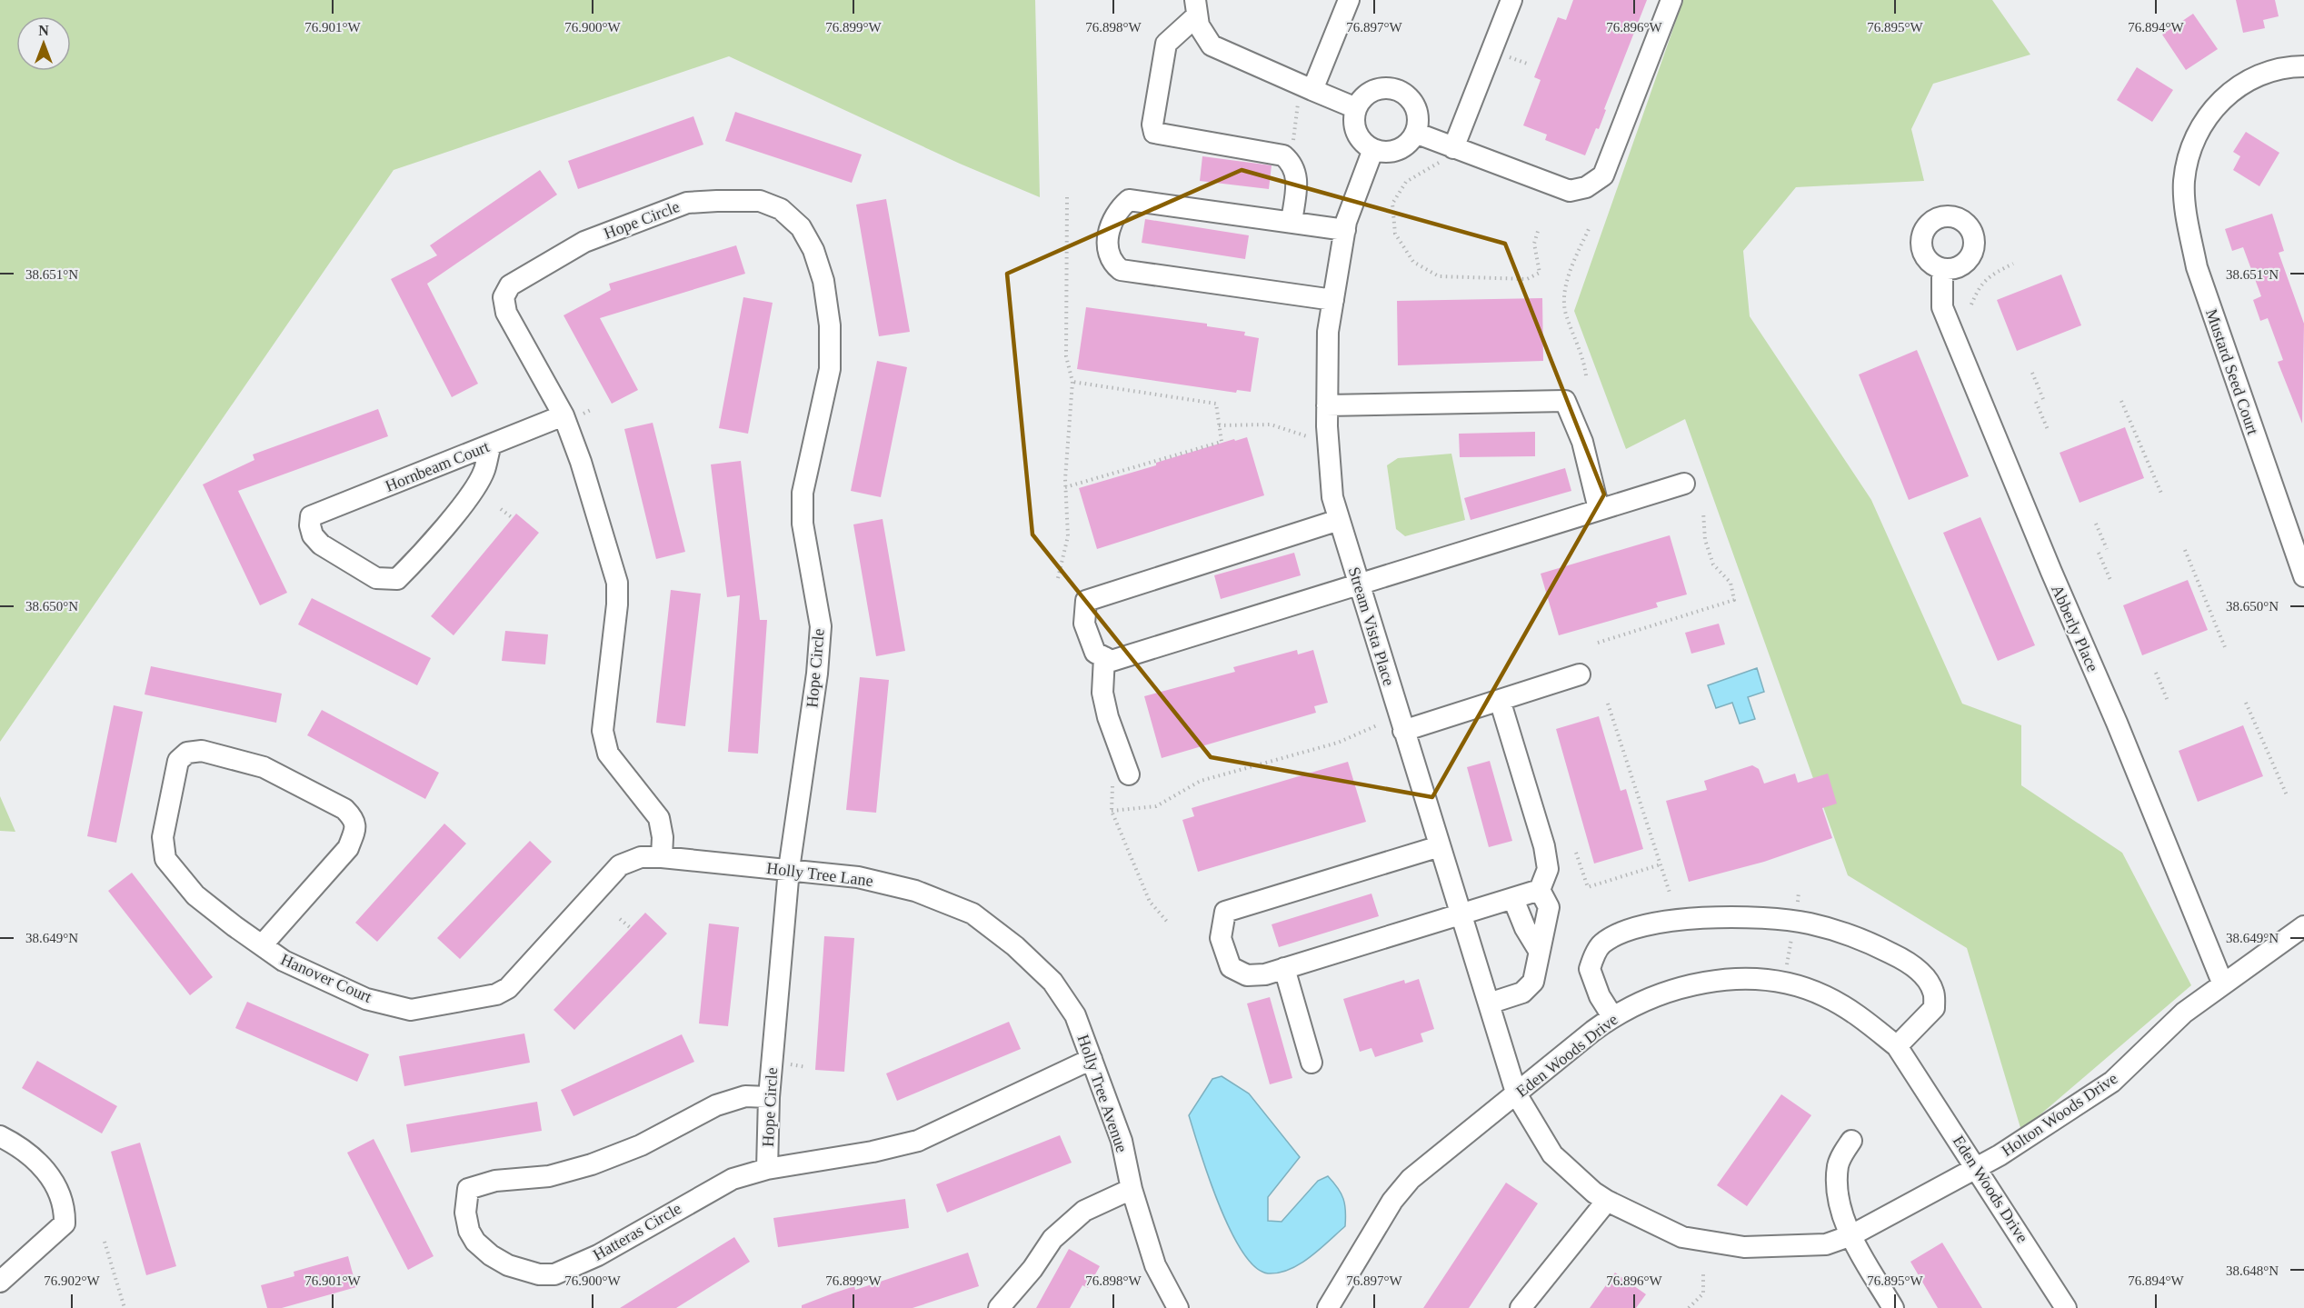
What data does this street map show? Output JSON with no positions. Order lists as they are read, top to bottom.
{
  "streets": {
    "street": [
      "Hope Circle",
      "Mustard Seed Court",
      "Hornbeam Court",
      "Stream Vista Place",
      "Abberly Place",
      "Holly Tree Lane",
      "Hanover Court",
      "Eden Woods Drive",
      "Holly Tree Avenue",
      "Holton Woods Drive",
      "Hatteras Circle"
    ]
  },
  "crossings": [
    ["Hope Circle", "Hornbeam Court"],
    ["Hope Circle", "Holly Tree Lane"],
    ["Hope Circle", "Hanover Court"],
    ["Hope Circle", "Hatteras Circle"],
    ["Stream Vista Place", "Eden Woods Drive"],
    ["Stream Vista Place", "Holton Woods Drive"],
    ["Abberly Place", "Holton Woods Drive"],
    ["Holly Tree Lane", "Hanover Court"],
    ["Holly Tree Lane", "Holly Tree Avenue"],
    ["Eden Woods Drive", "Holton Woods Drive"],
    ["Holly Tree Avenue", "Hatteras Circle"]
  ],
  "north": "top",
  "coordinates": [
    "76.901°W",
    "76.900°W",
    "76.899°W",
    "76.898°W",
    "76.897°W",
    "76.896°W",
    "76.895°W",
    "76.894°W",
    "38.651°N",
    "38.650°N",
    "38.649°N",
    "38.648°N",
    "76.902°W"
  ]
}
